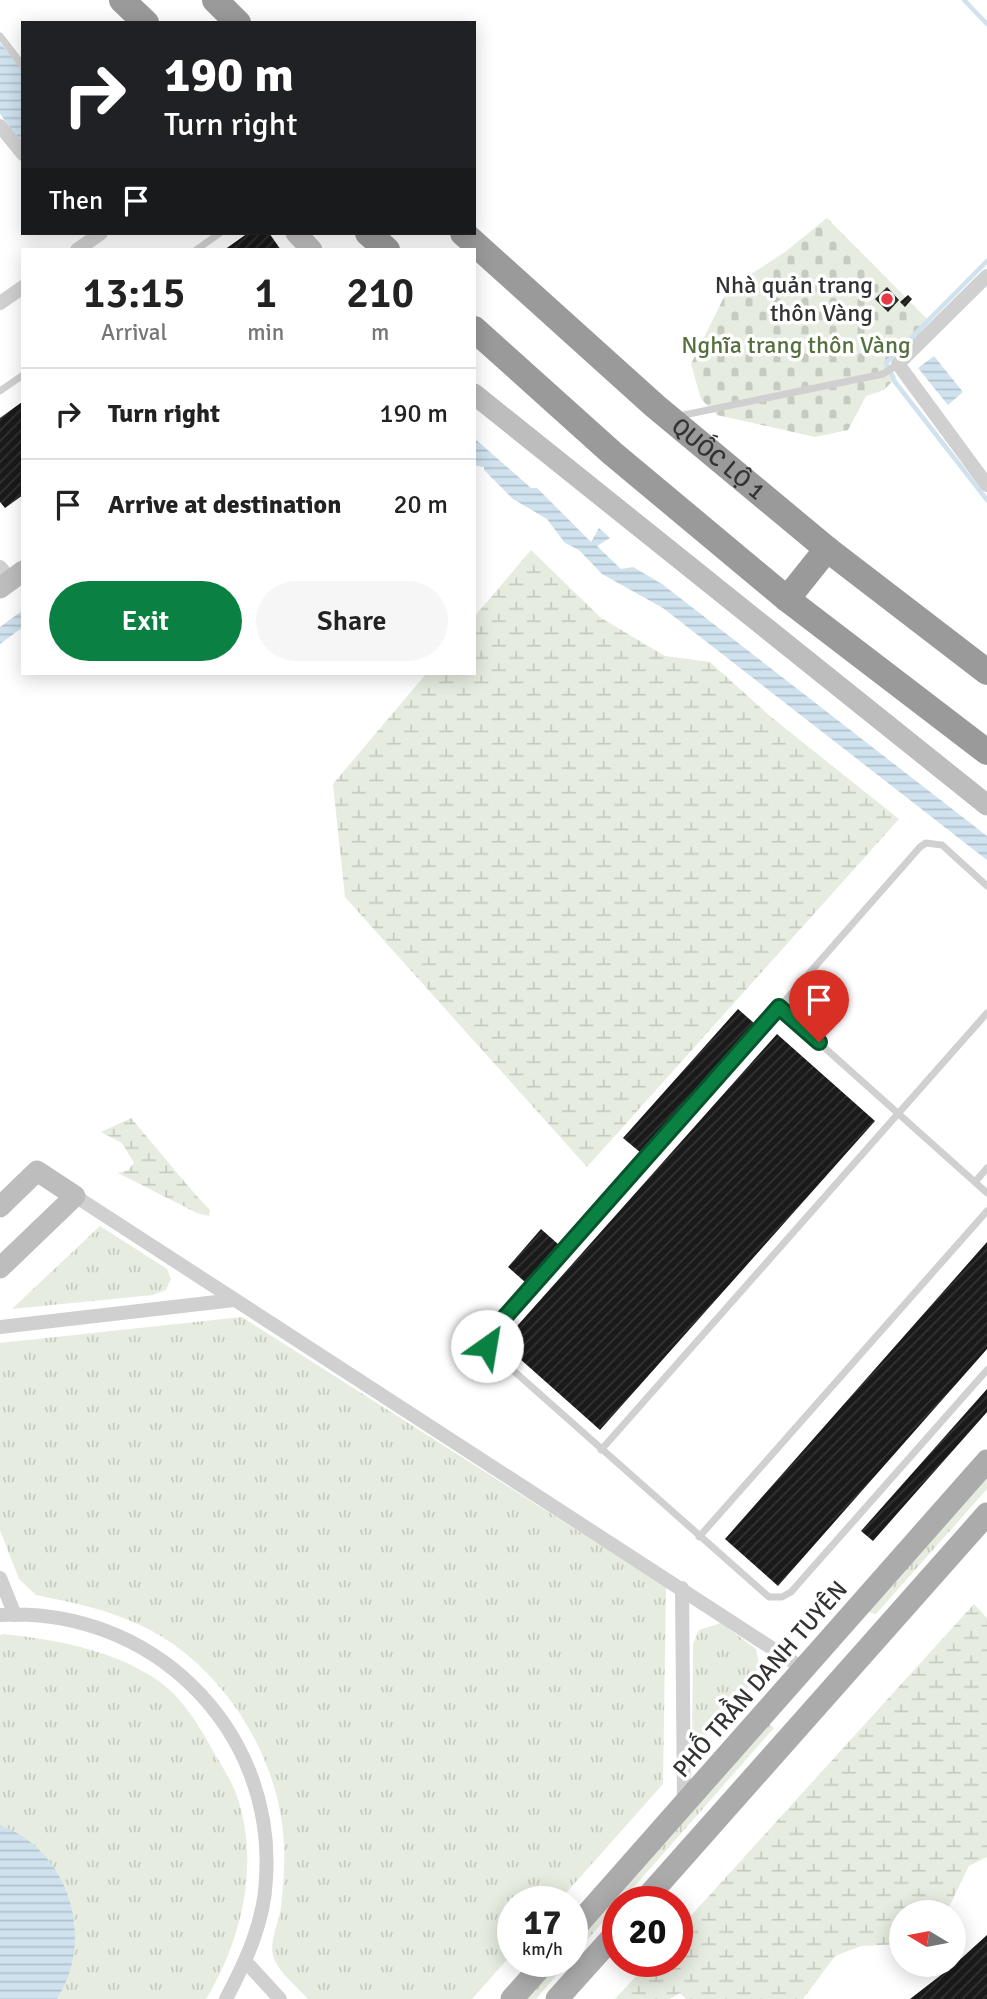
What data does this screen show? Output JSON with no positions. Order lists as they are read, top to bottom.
{
  "streets": {
    "highway": ["QUỐC LỘ 1"],
    "main road": ["PHỐ TRẦN DANH TUYÊN"]
  },
  "parks": ["Nghĩa trang thôn Vàng"],
  "places": ["Nhà quản trang thôn Vàng"],
  "north": "left",
  "page": {
    "turn": ["190 m", "Turn right"],
    "then": "Then",
    "eta": [
      "13:15",
      "Arrival",
      "1",
      "min",
      "210",
      "m"
    ],
    "list": [
      {
        "name": "Turn right",
        "value": "190 m"
      },
      {
        "name": "Arrive at destination",
        "value": "20 m"
      }
    ],
    "buttons": ["Exit", "Share"],
    "speed": "17 km/h",
    "limit": "20"
  }
}
